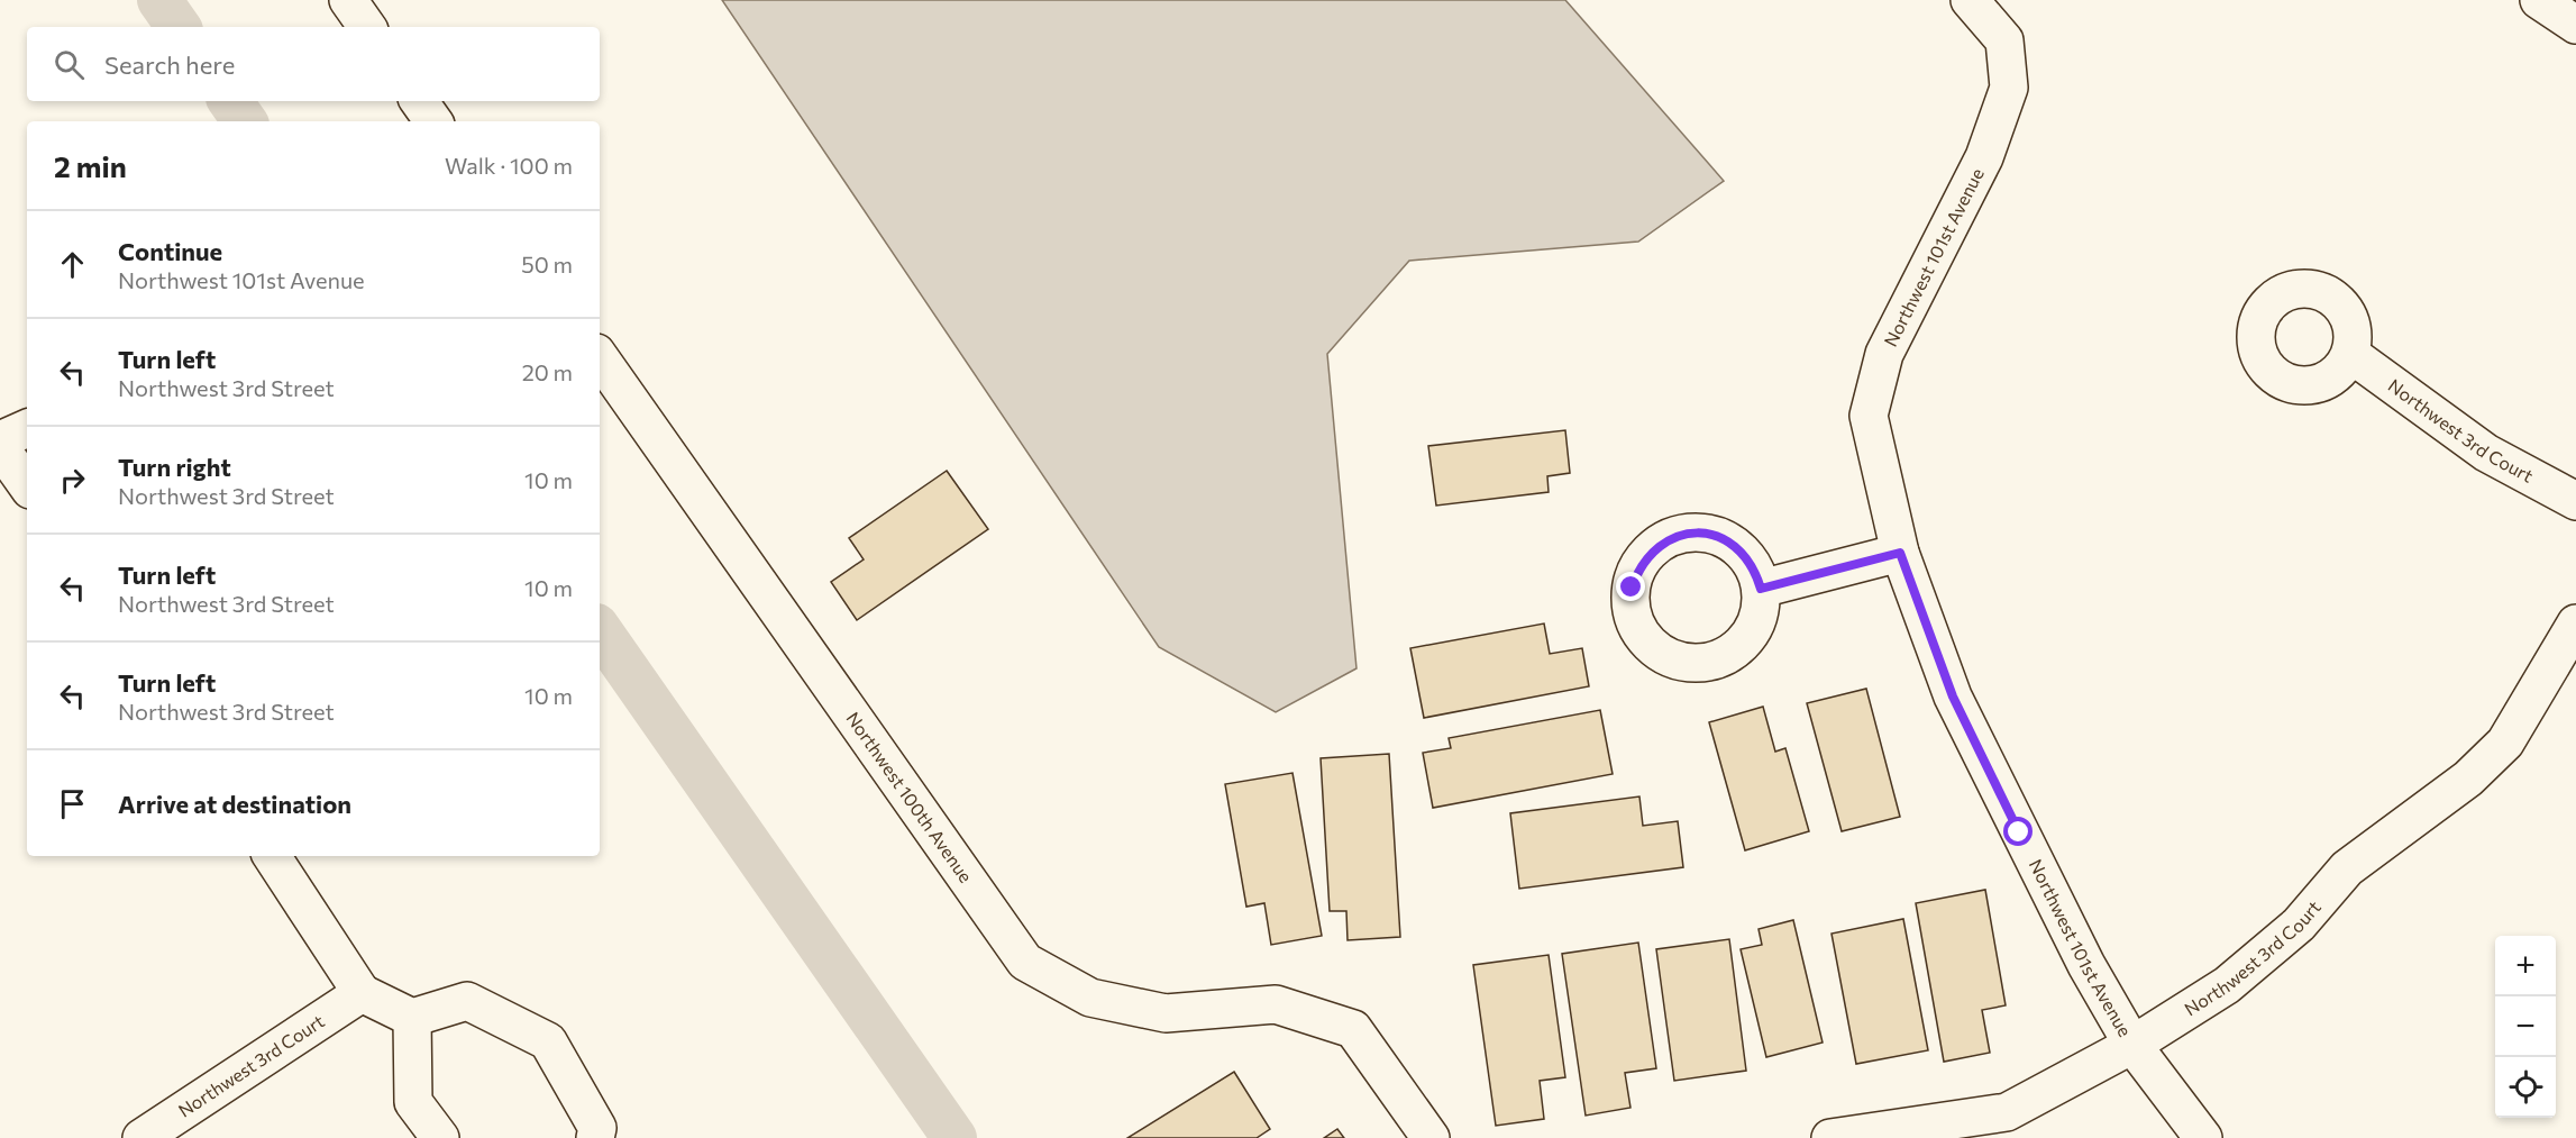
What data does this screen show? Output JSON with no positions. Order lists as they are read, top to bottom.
{
  "streets": {
    "street": ["Northwest 101st Avenue", "Northwest 3rd Court", "Northwest 100th Avenue"]
  },
  "crossings": [
    ["Northwest 101st Avenue", "Northwest 3rd Court"]
  ],
  "page": {
    "search": "Search here",
    "heading": ["2 min", "Walk · 100 m"],
    "list": [
      ["Continue", "Northwest 101st Avenue", "50 m"],
      ["Turn left", "Northwest 3rd Street", "20 m"],
      ["Turn right", "Northwest 3rd Street", "10 m"],
      ["Turn left", "Northwest 3rd Street", "10 m"],
      ["Turn left", "Northwest 3rd Street", "10 m"],
      "Arrive at destination"
    ],
    "map_buttons": ["+", "−"]
  }
}
